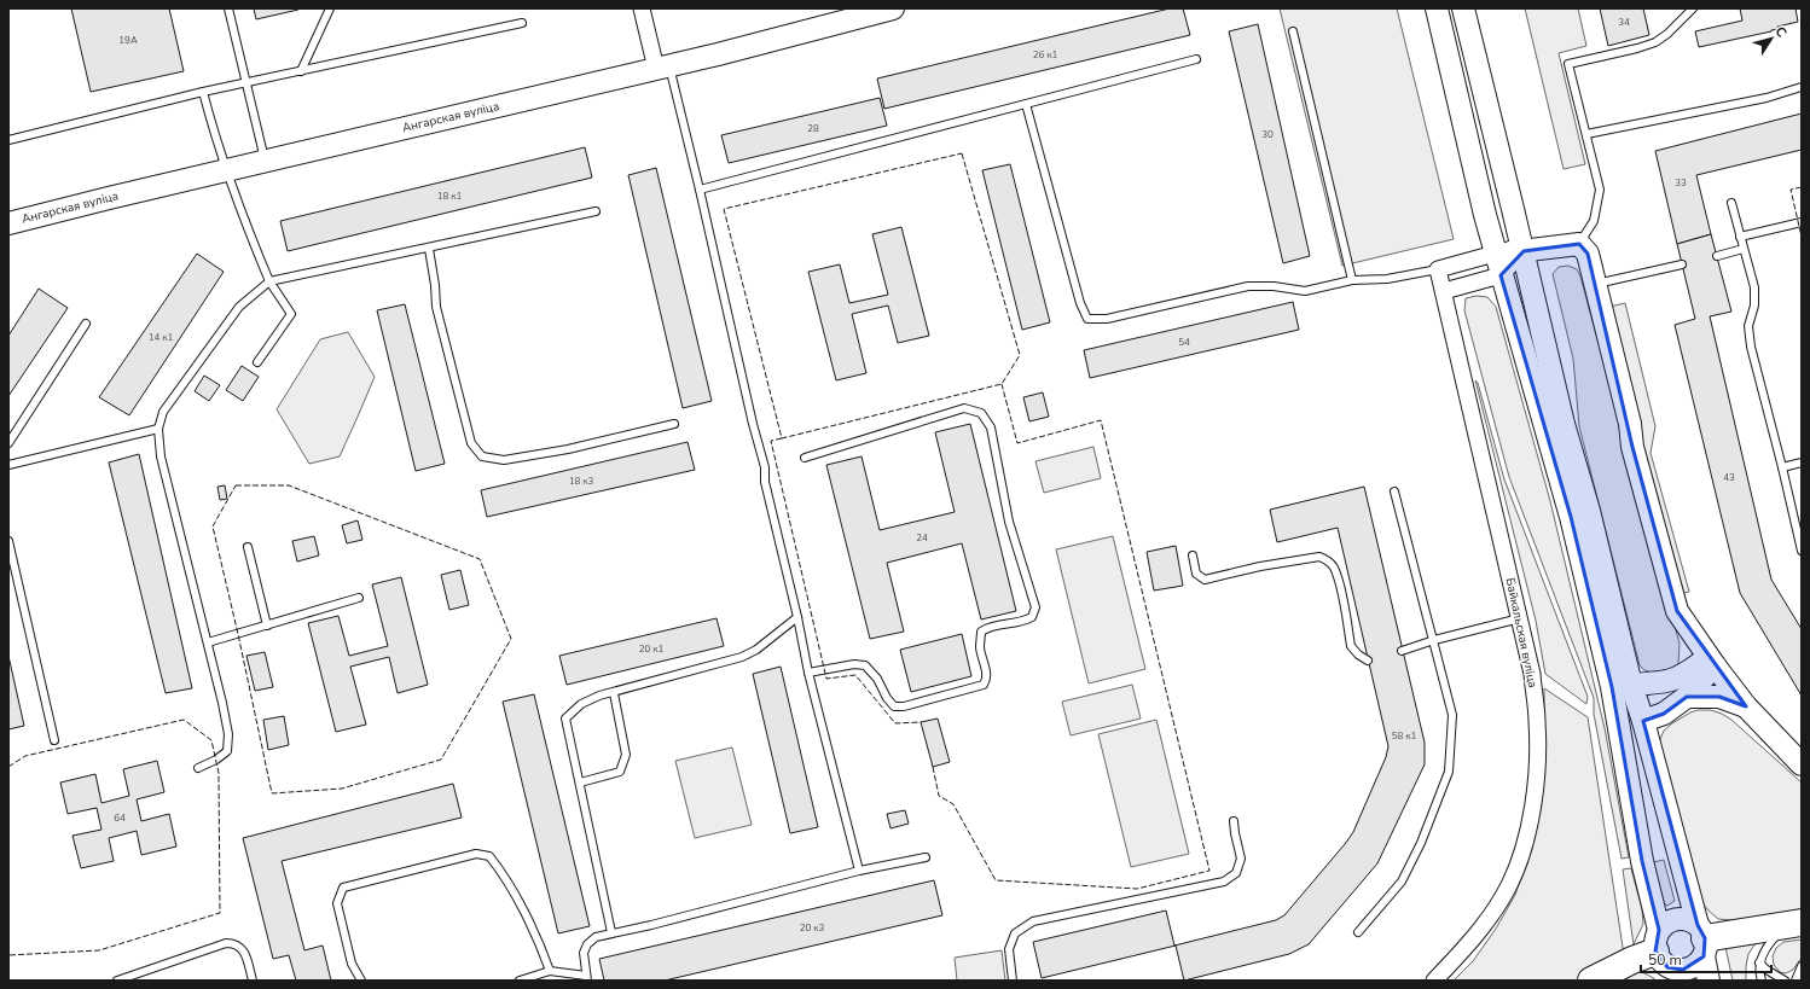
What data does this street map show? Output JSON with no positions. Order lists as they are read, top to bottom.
{
  "streets": {
    "main road": ["Ангарская вуліца"],
    "street": ["Байкальская вуліца"]
  },
  "house_numbers": [
    "34",
    "19А",
    "26 к1",
    "28",
    "30",
    "33",
    "18 к1",
    "14 к1",
    "54",
    "43",
    "18 к3",
    "24",
    "20 к1",
    "58 к1",
    "64",
    "20 к3"
  ],
  "scale_bar": "50 m",
  "north": "top right"
}
